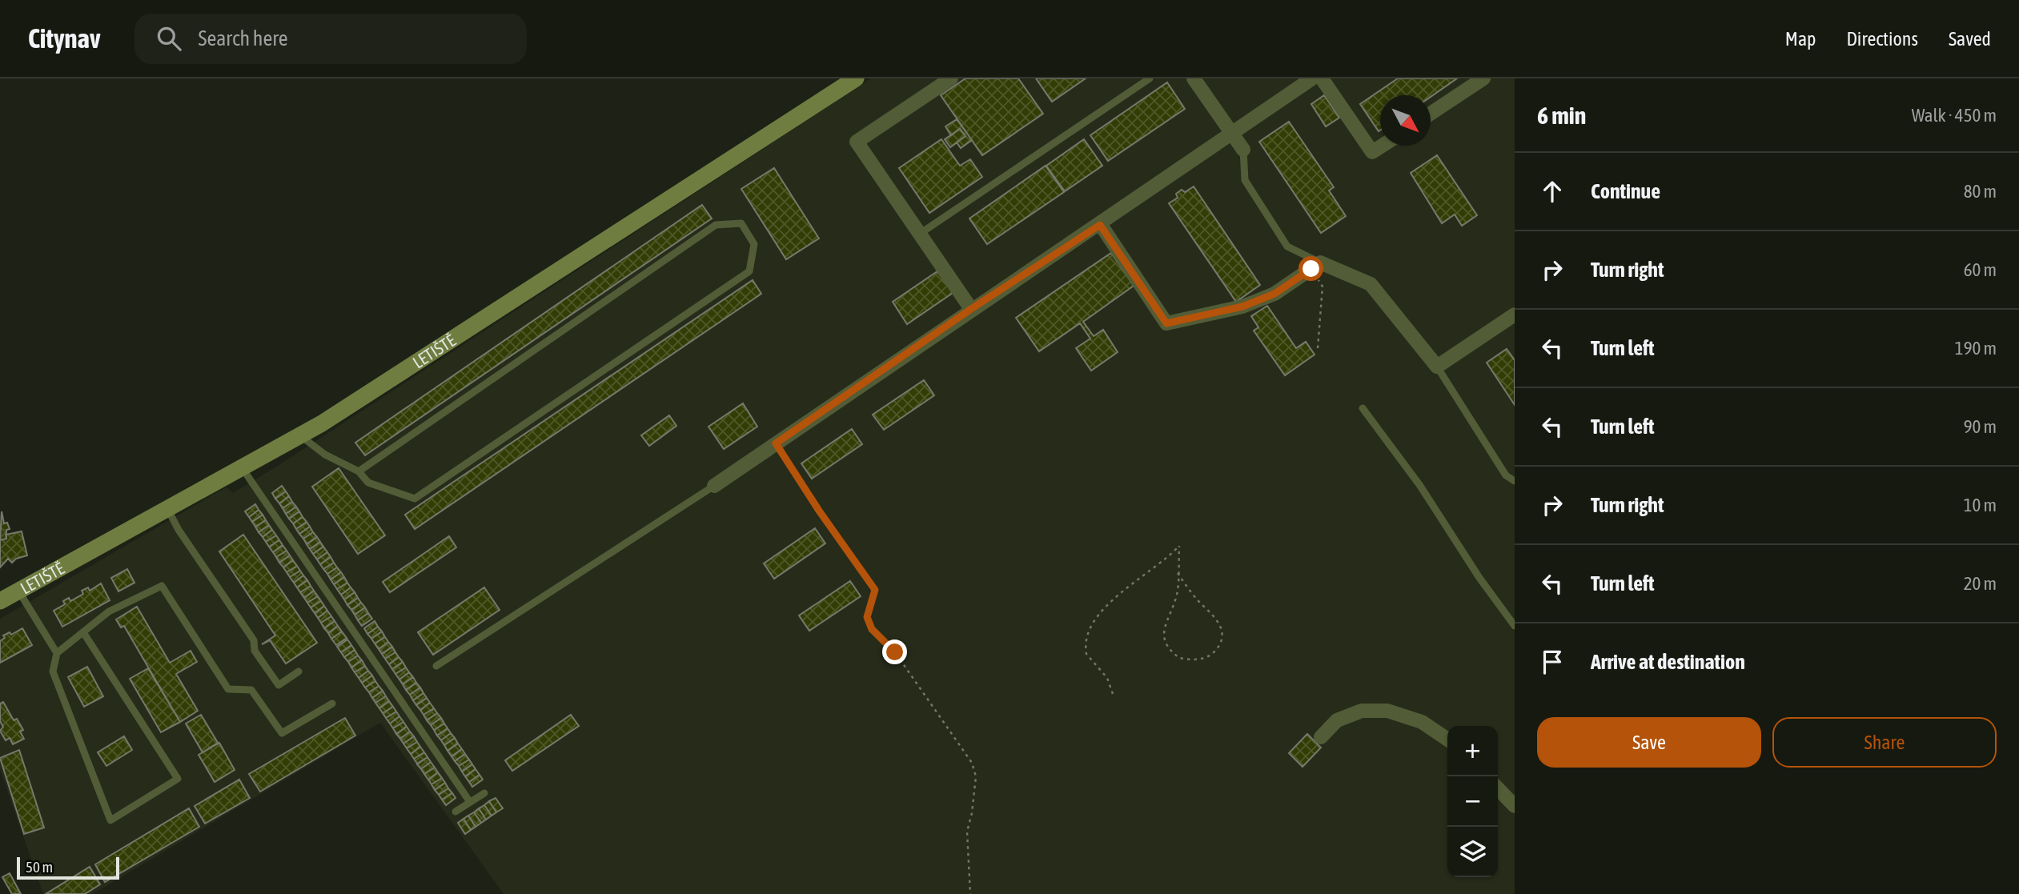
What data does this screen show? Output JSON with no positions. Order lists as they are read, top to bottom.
{
  "streets": {
    "street": ["LETIŠTĚ"]
  },
  "scale_bar": "50 m",
  "north": "bottom right",
  "page": {
    "header": "Citynav",
    "search": "Search here",
    "nav": ["Map", "Directions", "Saved"],
    "heading": ["6 min", "Walk · 450 m"],
    "list": [
      ["Continue", "80 m"],
      ["Turn right", "60 m"],
      ["Turn left", "190 m"],
      ["Turn left", "90 m"],
      ["Turn right", "10 m"],
      ["Turn left", "20 m"],
      "Arrive at destination"
    ],
    "buttons": ["Save", "Share"],
    "map_buttons": ["+", "−"],
    "scale": "50 m"
  }
}
